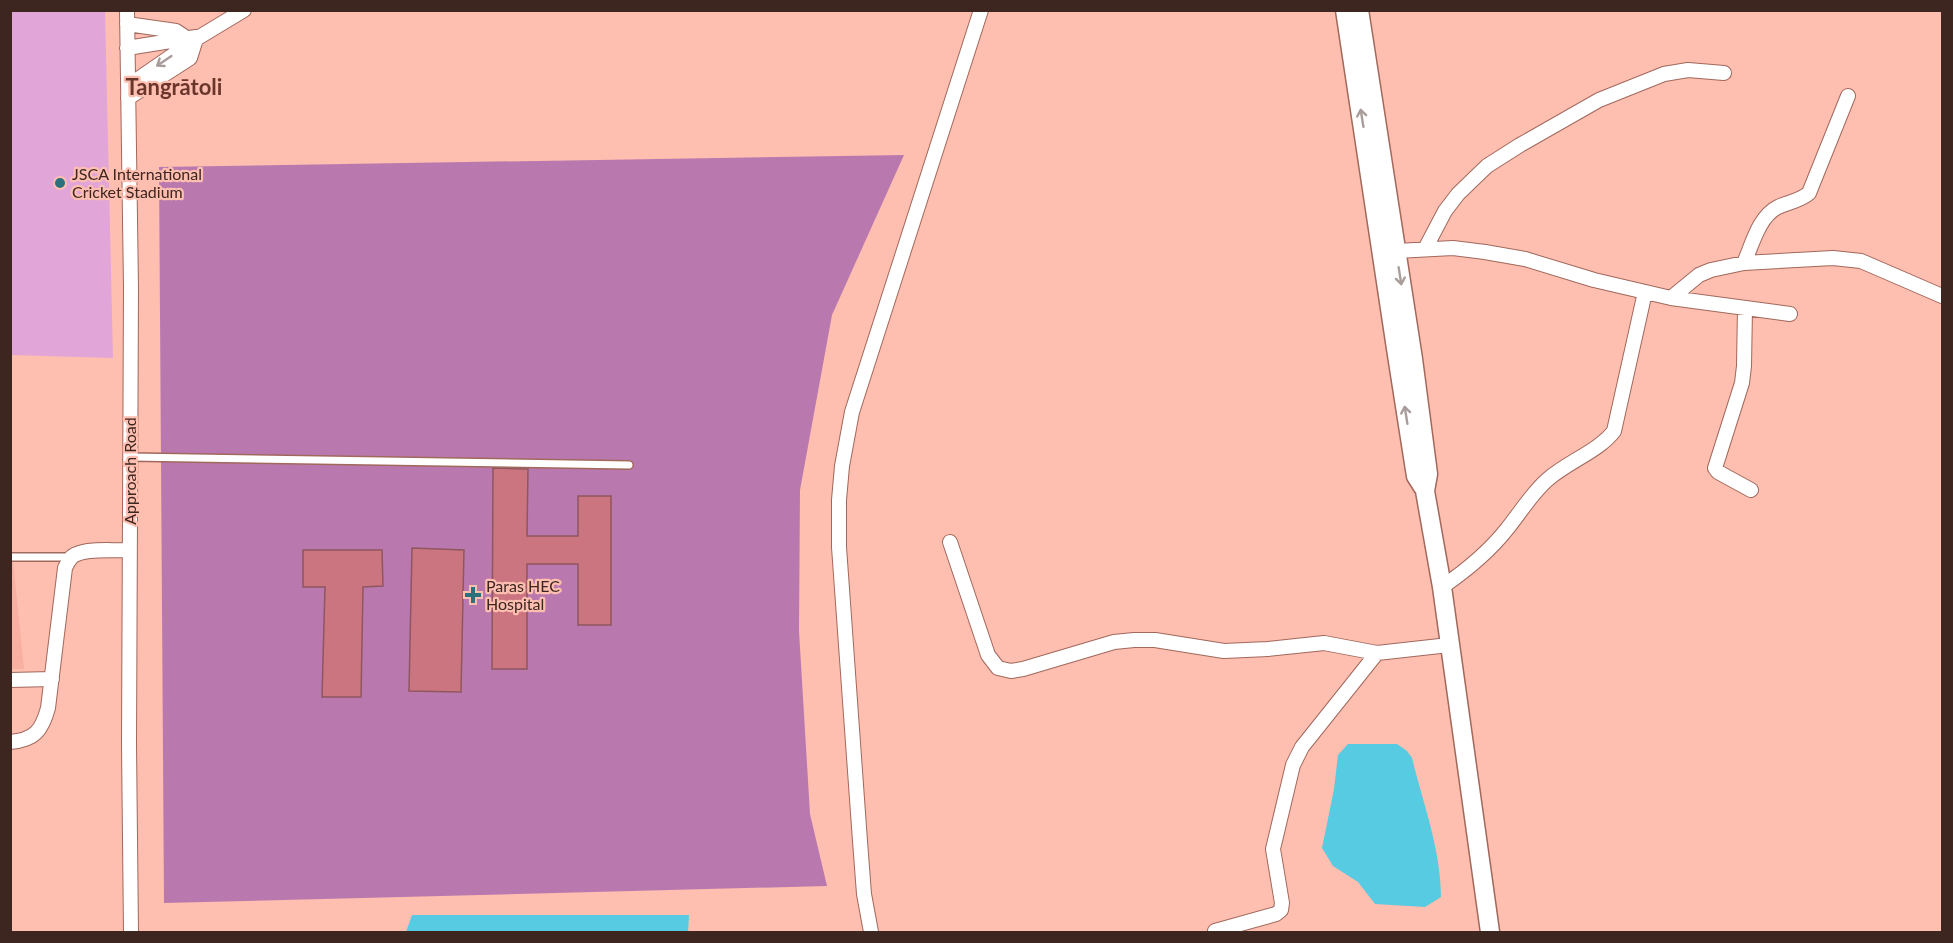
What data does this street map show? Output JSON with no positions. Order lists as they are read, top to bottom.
{
  "streets": {
    "street": ["Approach Road"]
  },
  "districts": ["Tangrātoli"],
  "places": {
    "other": ["JSCA International Cricket Stadium"],
    "health": ["Paras HEC Hospital"]
  }
}
